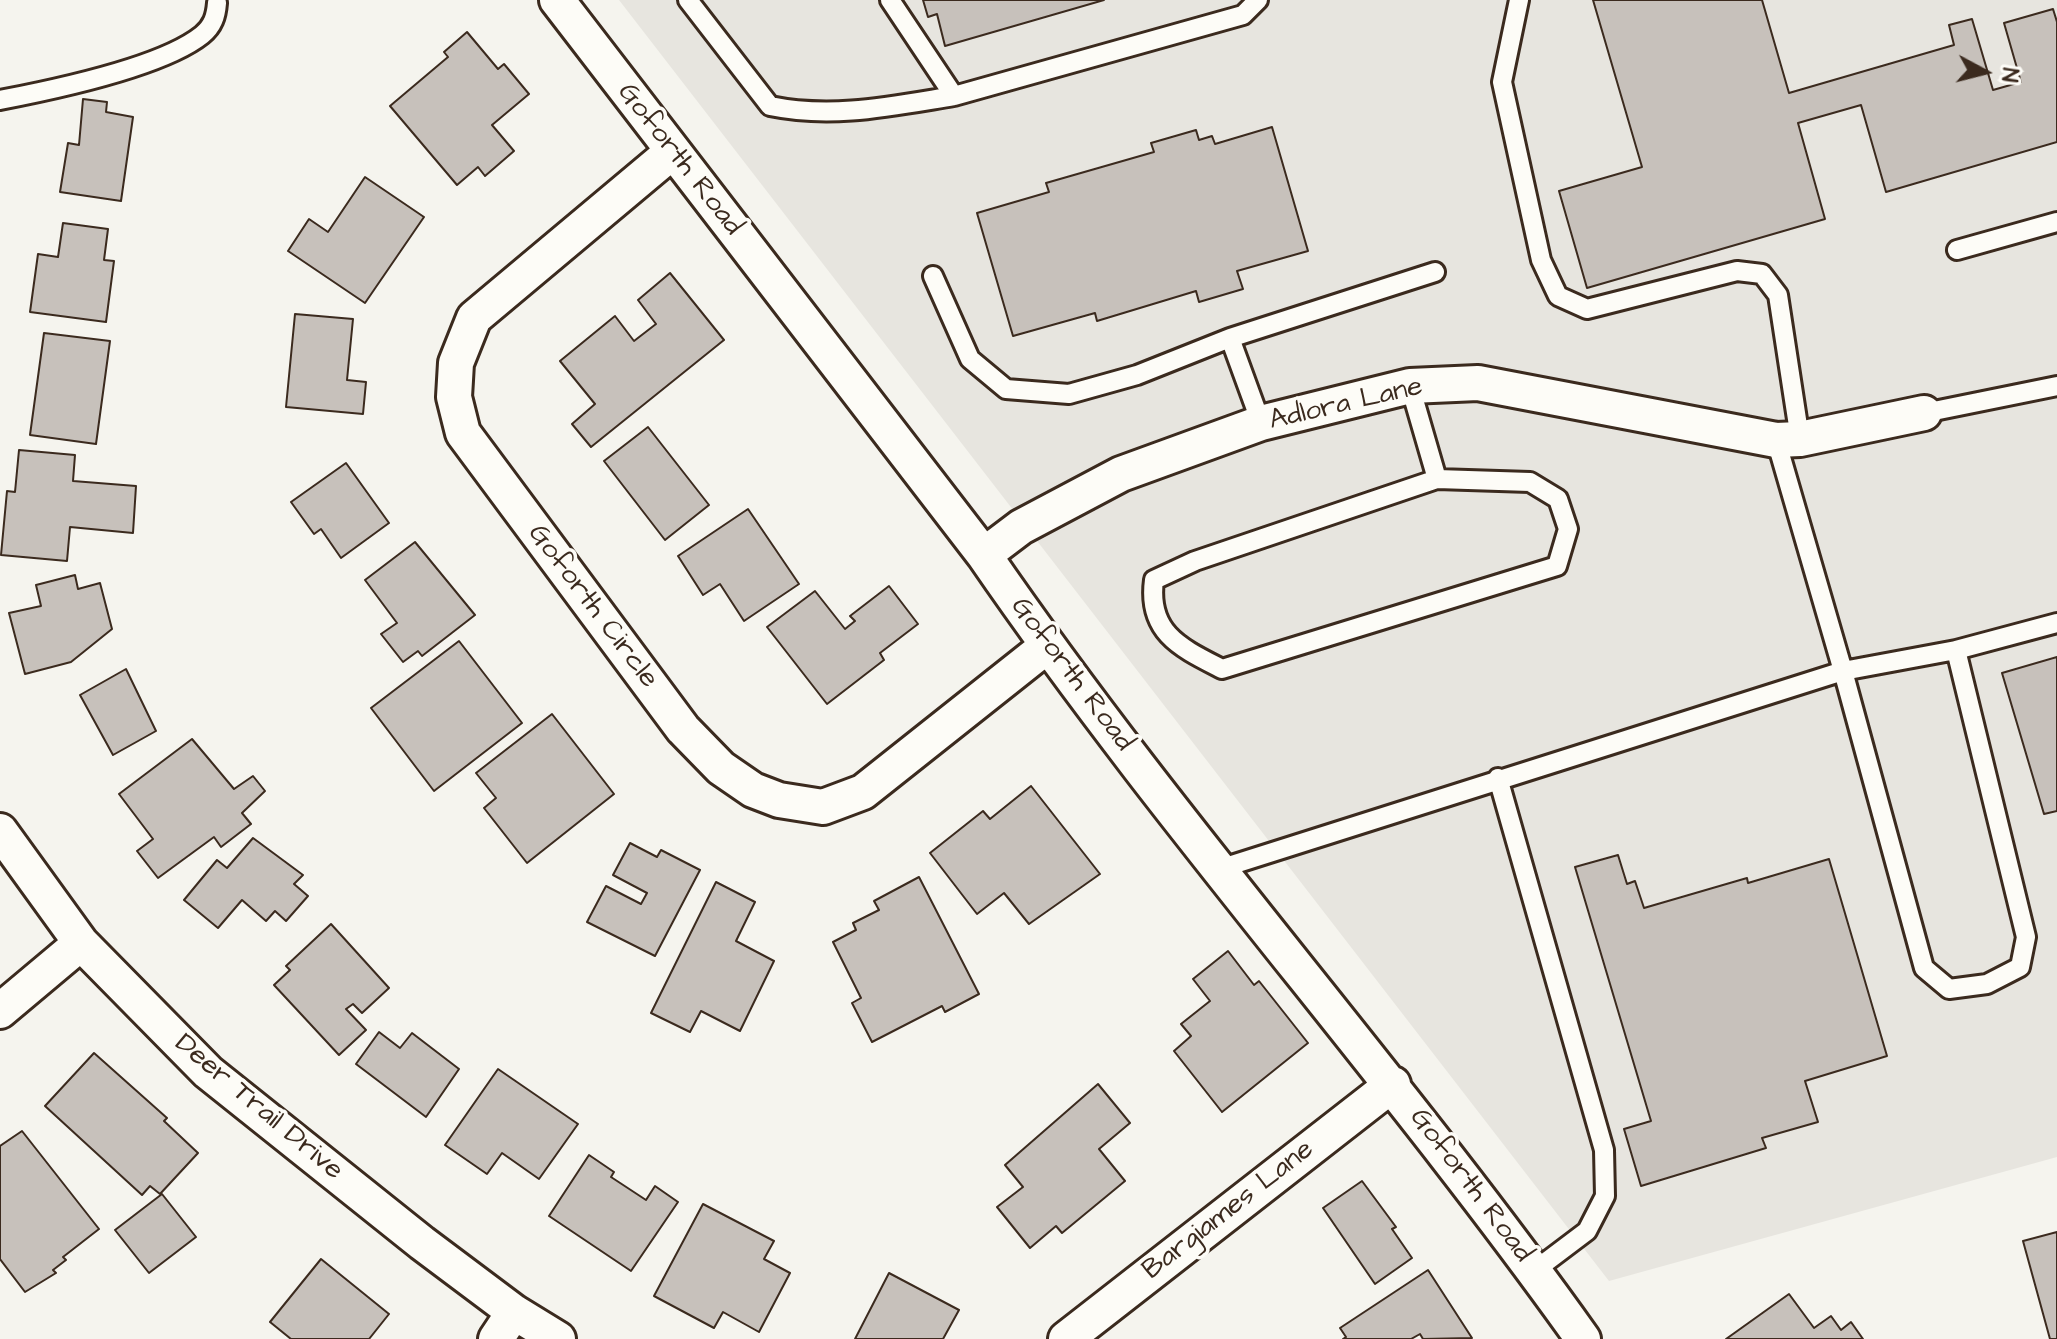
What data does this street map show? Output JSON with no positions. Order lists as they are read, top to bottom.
{
  "streets": {
    "street": [
      "Goforth Road",
      "Adlora Lane",
      "Goforth Circle",
      "Deer Trail Drive",
      "Bargiames Lane"
    ]
  },
  "crossings": [
    ["Goforth Road", "Adlora Lane"],
    ["Goforth Road", "Goforth Circle"],
    ["Goforth Road", "Bargiames Lane"]
  ],
  "north": "right"
}
